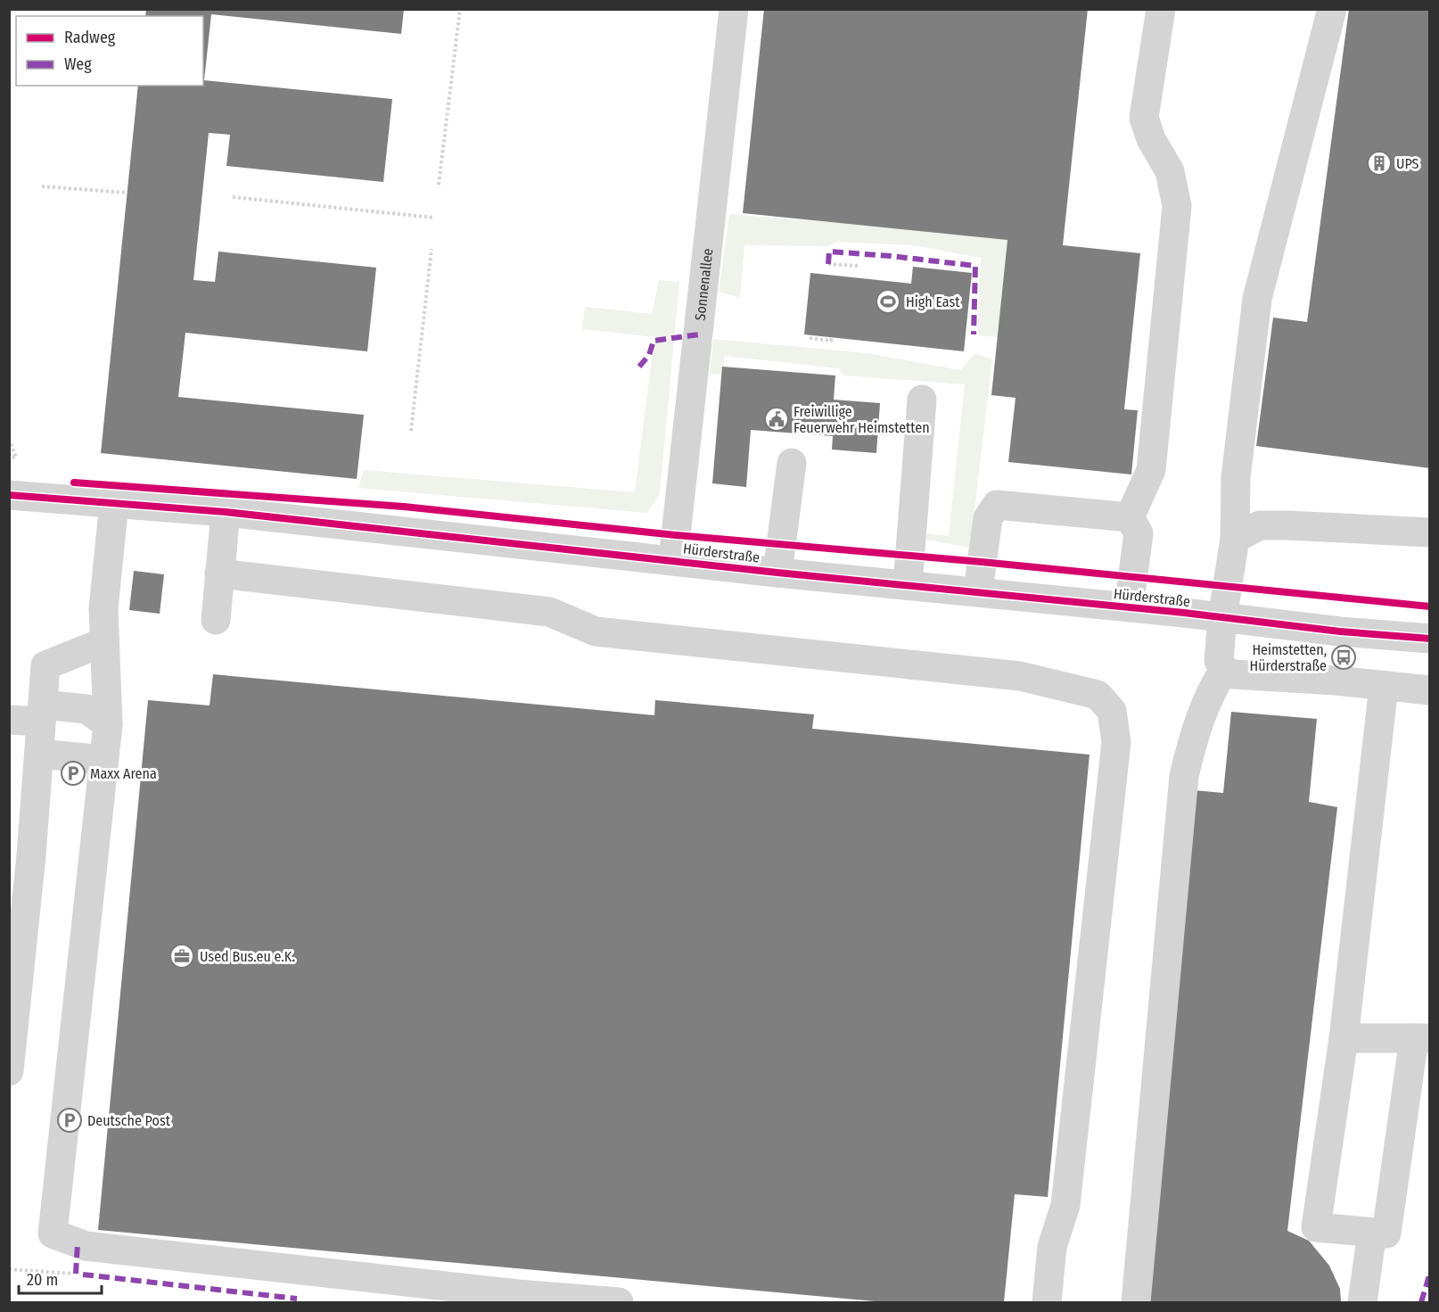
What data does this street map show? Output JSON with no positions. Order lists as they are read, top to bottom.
{
  "streets": {
    "street": ["Sonnenallee", "Hürderstraße"]
  },
  "crossings": [
    ["Sonnenallee", "Hürderstraße"]
  ],
  "places": {
    "building": ["UPS"],
    "sports": ["High East"],
    "public building": ["Freiwillige Feuerwehr Heimstetten"],
    "bus stop": ["Heimstetten, Hürderstraße"],
    "parking": ["Maxx Arena", "Deutsche Post"],
    "office": ["Used Bus.eu e.K."]
  },
  "legend": ["Radweg", "Weg"],
  "scale_bar": "20 m"
}
